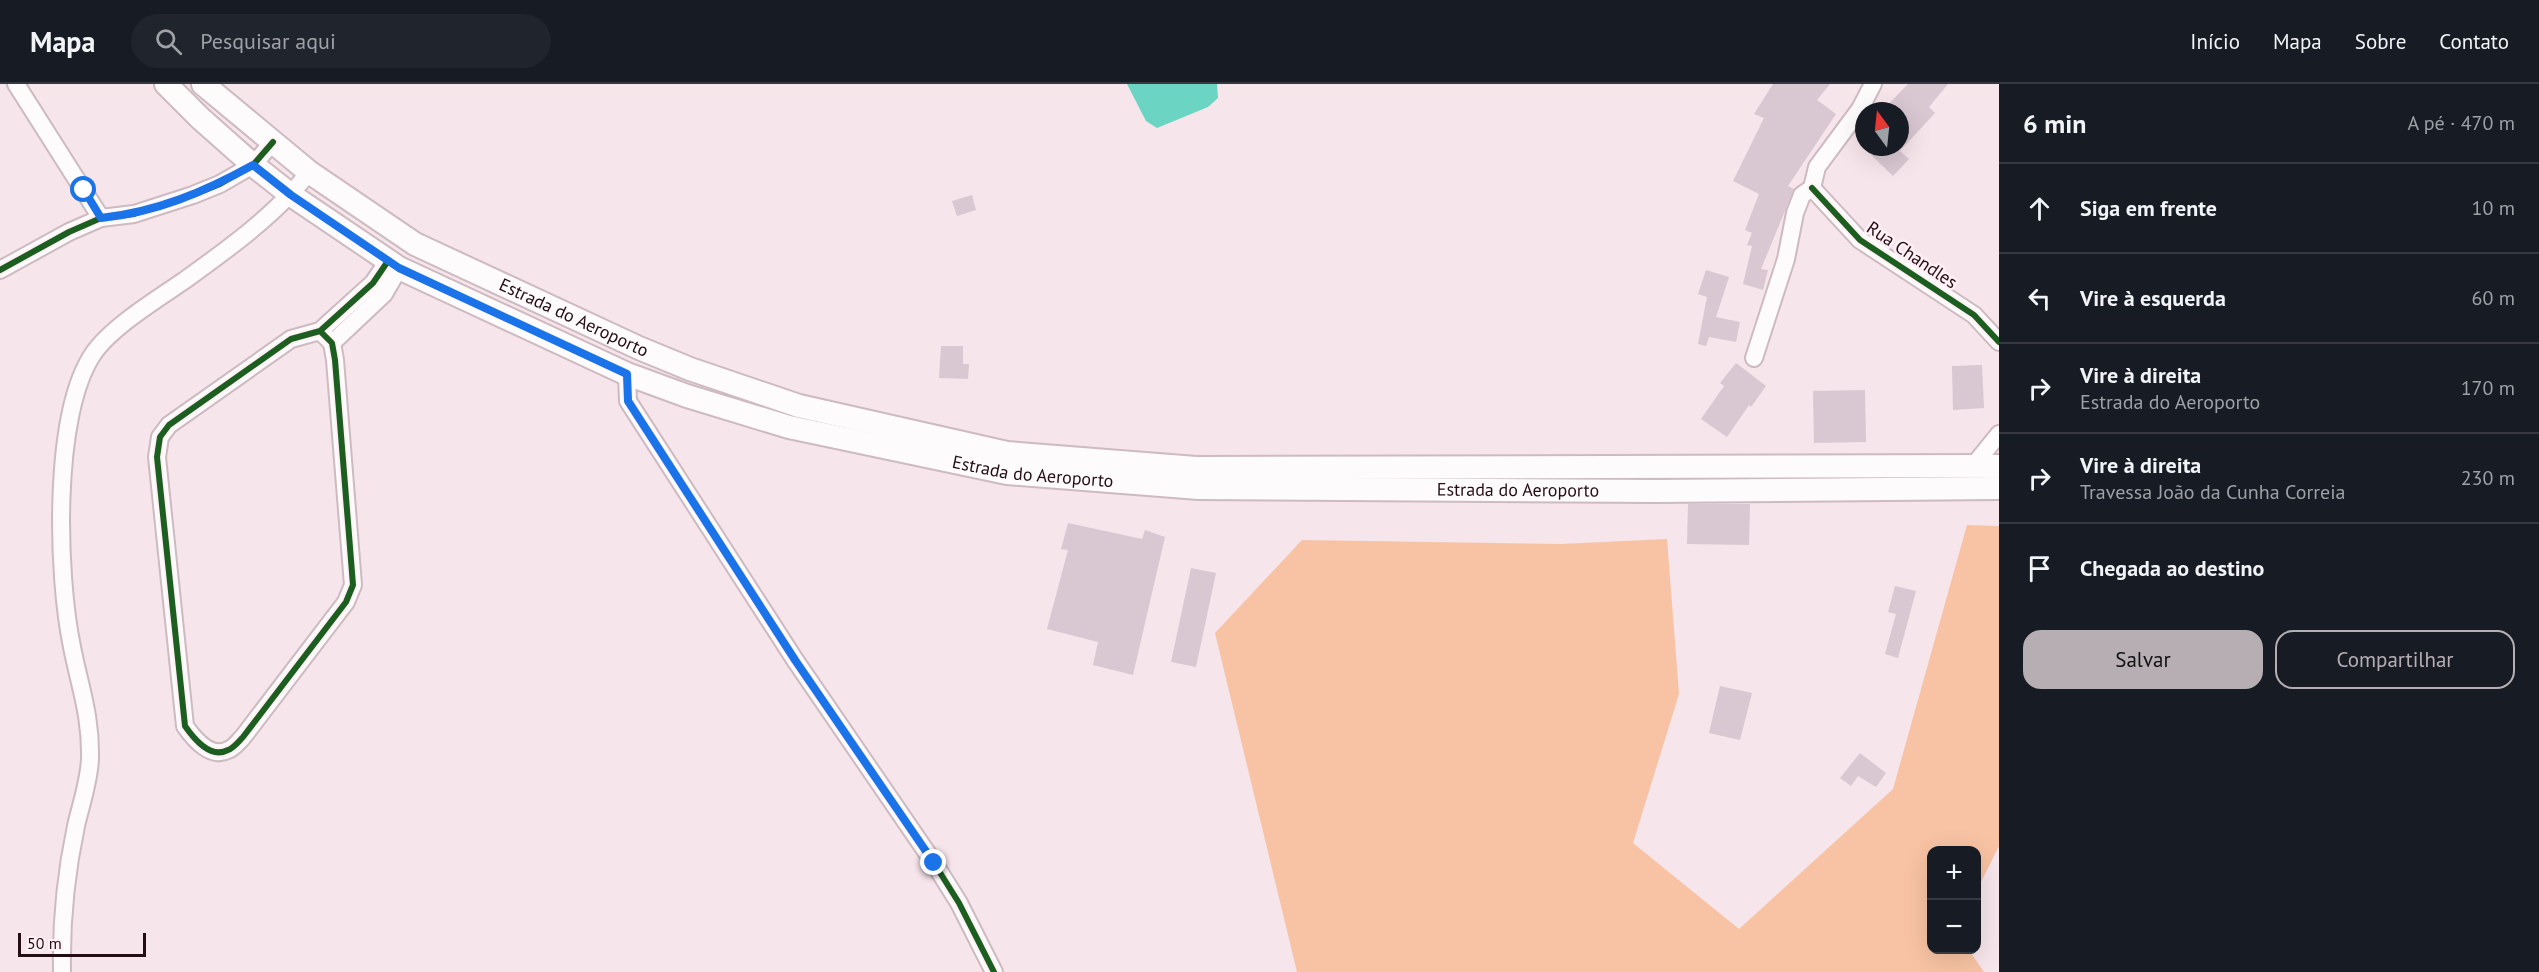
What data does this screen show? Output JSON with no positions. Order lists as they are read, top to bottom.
{
  "streets": {
    "main road": ["Estrada do Aeroporto"],
    "street": ["Rua Chandles"]
  },
  "scale_bar": "50 m",
  "north": "top",
  "page": {
    "header": "Mapa",
    "search": "Pesquisar aqui",
    "nav": [
      "Início",
      "Mapa",
      "Sobre",
      "Contato"
    ],
    "heading": ["6 min", "A pé · 470 m"],
    "list": [
      ["Siga em frente", "10 m"],
      ["Vire à esquerda", "60 m"],
      ["Vire à direita", "Estrada do Aeroporto", "170 m"],
      ["Vire à direita", "Travessa João da Cunha Correia", "230 m"],
      "Chegada ao destino"
    ],
    "buttons": ["Salvar", "Compartilhar"],
    "map_buttons": ["+", "−"],
    "scale": "50 m"
  }
}
